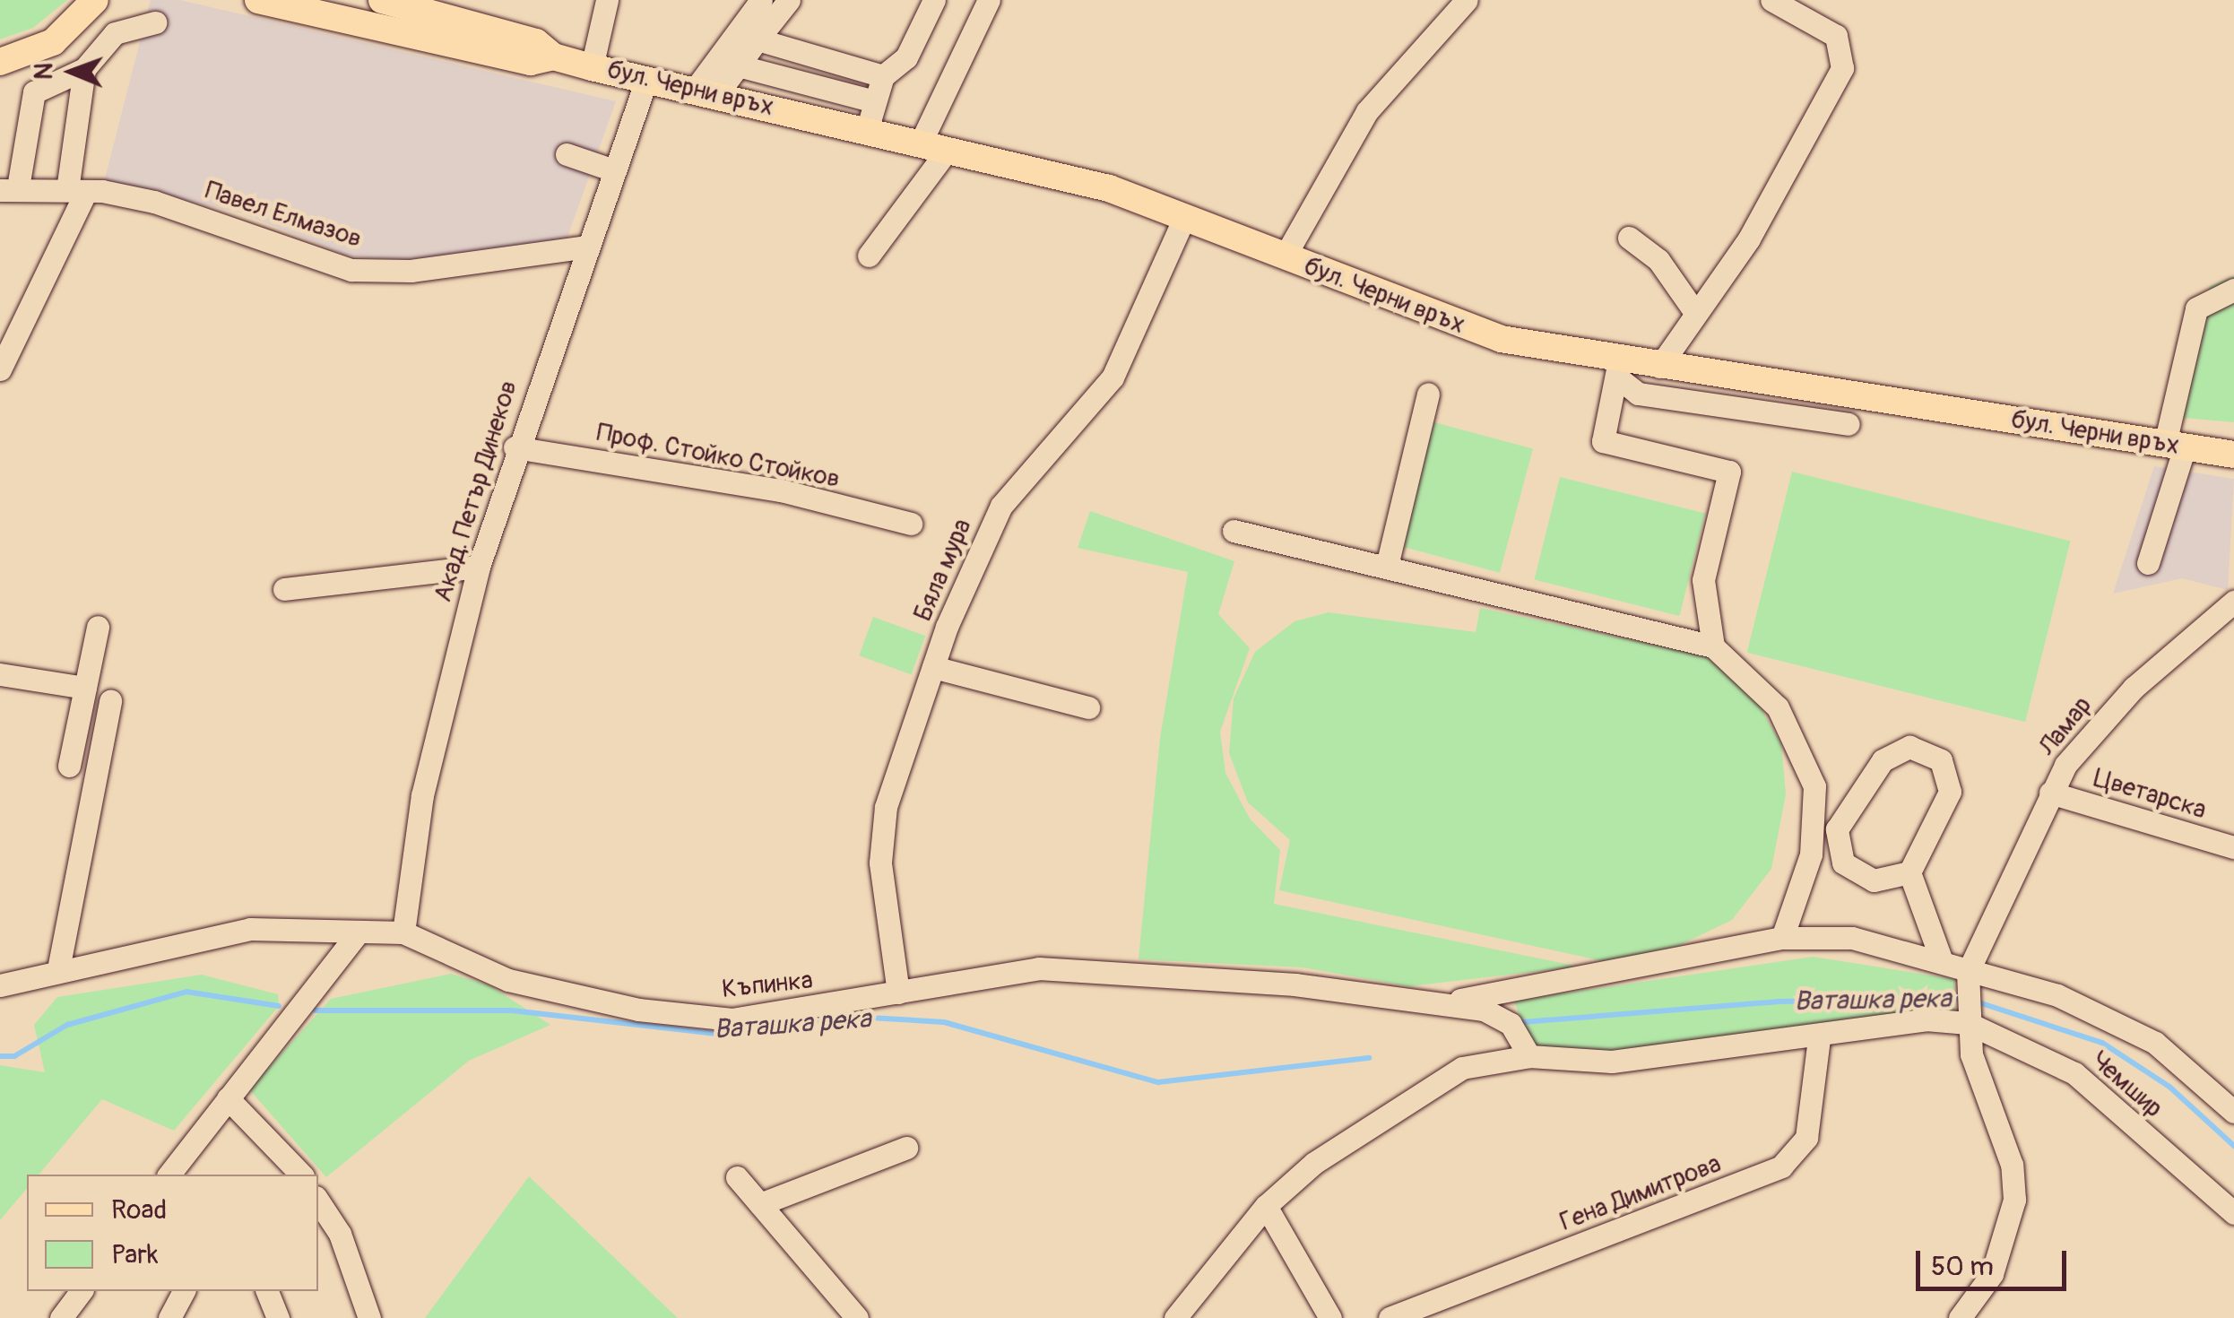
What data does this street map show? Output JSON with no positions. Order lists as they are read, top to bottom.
{
  "streets": {
    "main road": ["бул. Черни връх"],
    "street": [
      "Павел Елмазов",
      "Проф. Стойко Стойков",
      "Акад. Петър Динеков",
      "Бяла мура",
      "Ламар",
      "Цветарска",
      "Къпинка",
      "Чемшир",
      "Гена Димитрова"
    ]
  },
  "crossings": [
    ["бул. Черни връх", "Акад. Петър Динеков"],
    ["бул. Черни връх", "Бяла мура"],
    ["Павел Елмазов", "Акад. Петър Динеков"],
    ["Проф. Стойко Стойков", "Акад. Петър Динеков"],
    ["Акад. Петър Динеков", "Къпинка"],
    ["Бяла мура", "Къпинка"],
    ["Ламар", "Цветарска"],
    ["Ламар", "Чемшир"],
    ["Къпинка", "Чемшир"]
  ],
  "water": ["Ваташка река"],
  "legend": ["Road", "Park"],
  "scale_bar": "50 m",
  "north": "left"
}
